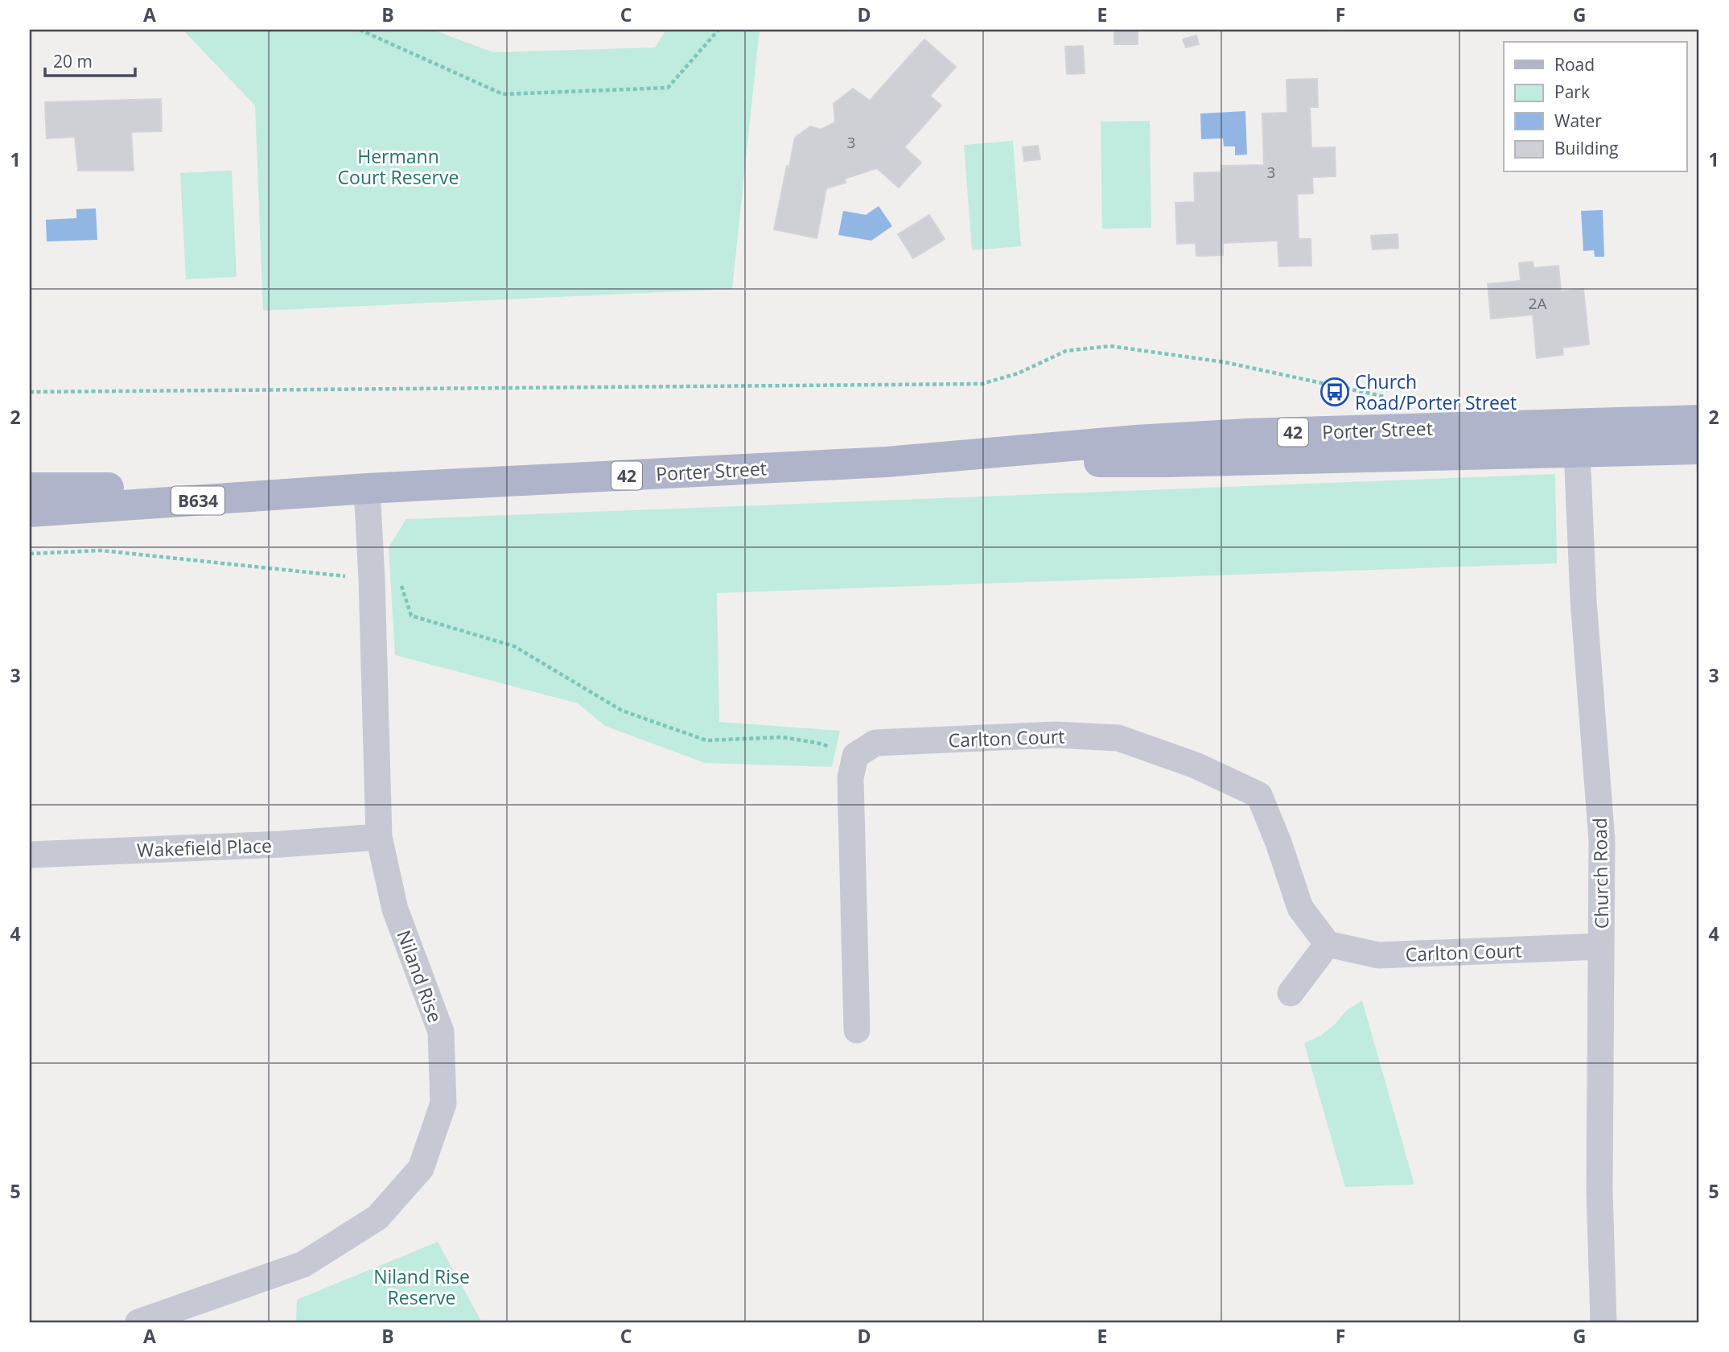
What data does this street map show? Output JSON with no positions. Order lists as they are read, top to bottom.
{
  "streets": {
    "main road": ["Porter Street", "42", "B634"],
    "street": [
      "Carlton Court",
      "Wakefield Place",
      "Church Road",
      "Niland Rise"
    ]
  },
  "crossings": [
    ["Porter Street", "Church Road"],
    ["Porter Street", "Niland Rise"],
    ["Carlton Court", "Church Road"],
    ["Wakefield Place", "Niland Rise"]
  ],
  "parks": ["Hermann Court Reserve", "Niland Rise Reserve"],
  "places": {
    "bus stop": ["Church Road/Porter Street"]
  },
  "house_numbers": ["3", "3", "2A"],
  "legend": [
    "Road",
    "Park",
    "Water",
    "Building"
  ],
  "scale_bar": "20 m",
  "grid": {
    "columns": [
      "A",
      "B",
      "C",
      "D",
      "E",
      "F",
      "G"
    ],
    "rows": [
      "1",
      "2",
      "3",
      "4",
      "5"
    ]
  }
}
